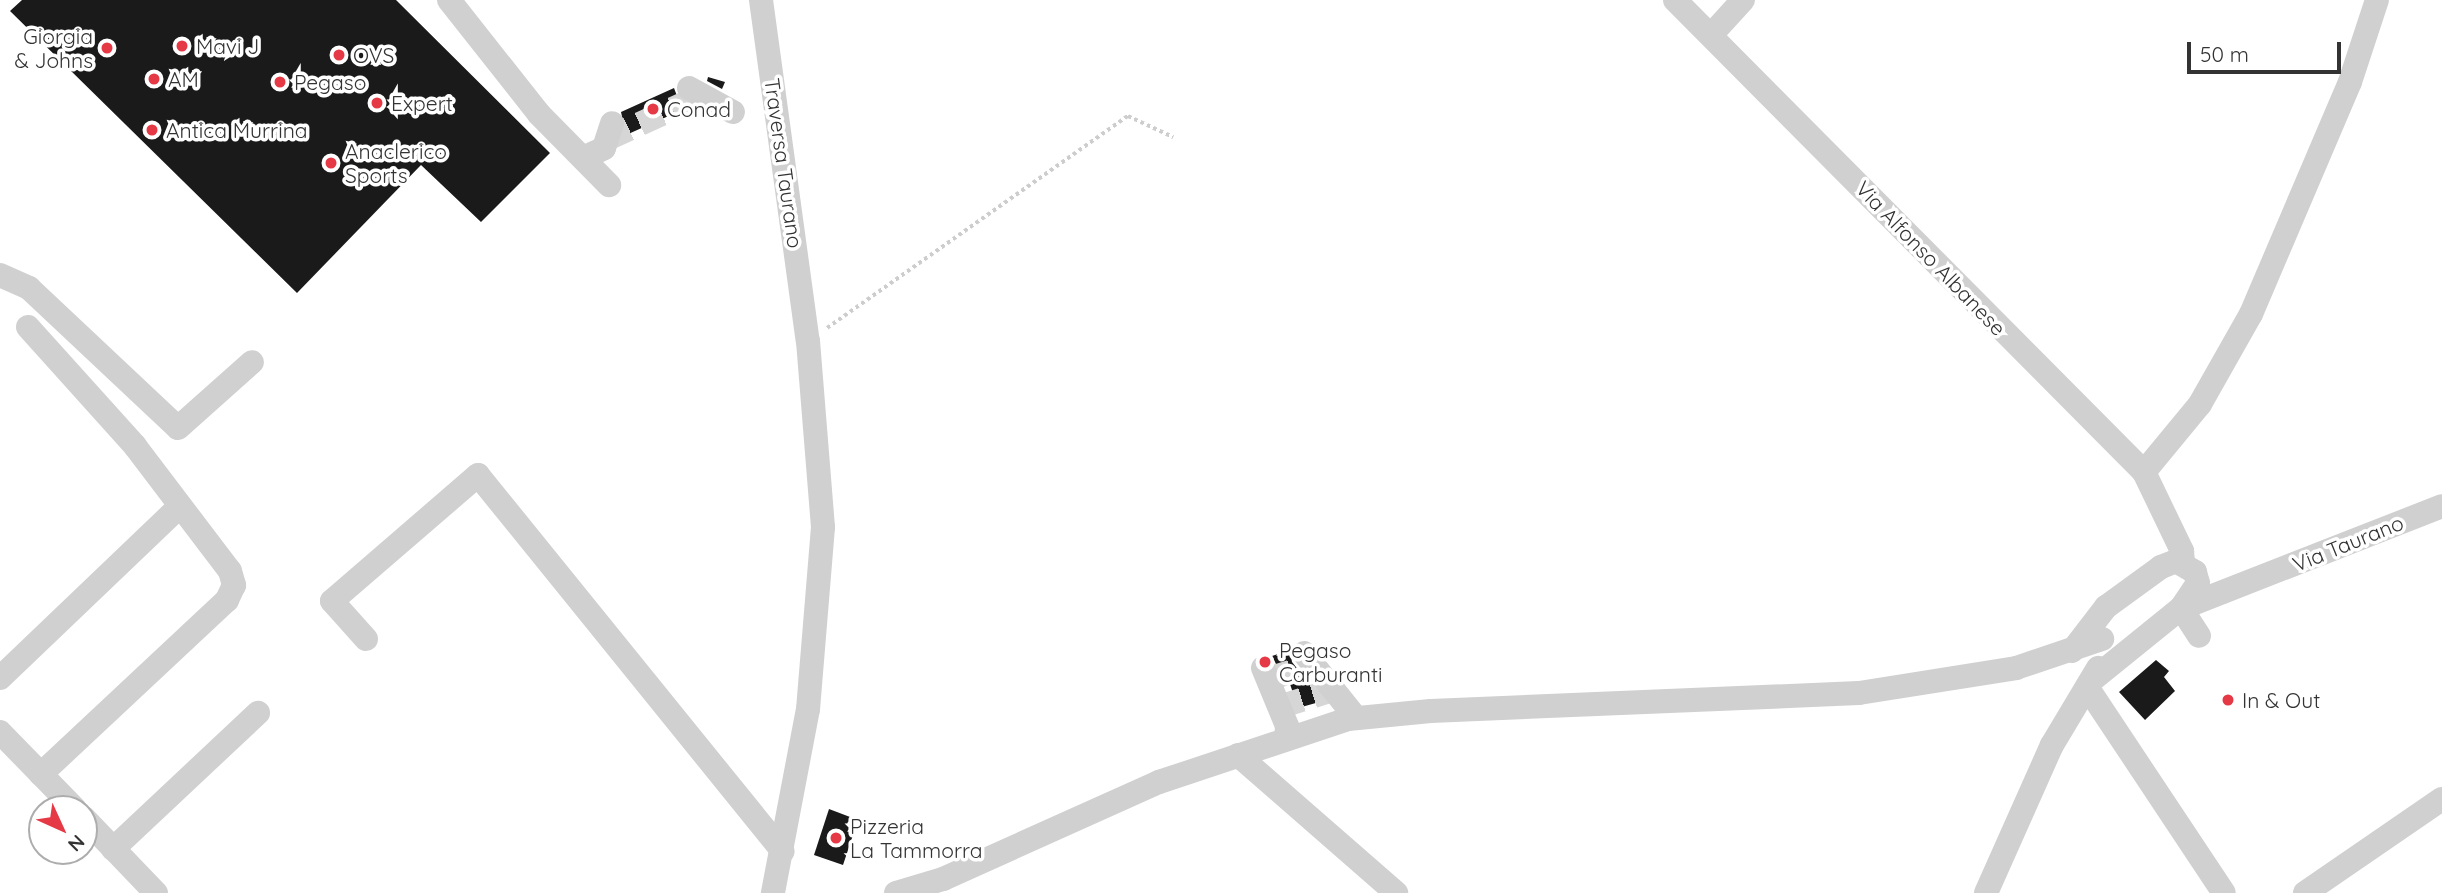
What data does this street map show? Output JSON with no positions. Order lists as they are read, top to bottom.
{
  "streets": {
    "street": ["Traversa Taurano", "Via Alfonso Albanese", "Via Taurano"]
  },
  "crossings": [
    ["Via Alfonso Albanese", "Via Taurano"]
  ],
  "places": [
    "Mavi J",
    "Giorgia & Johns",
    "OVS",
    "AM",
    "Pegaso",
    "Expert",
    "Conad",
    "Antica Murrina",
    "Anaclerico Sports",
    "Pegaso Carburanti",
    "In & Out",
    "Pizzeria La Tammorra"
  ],
  "scale_bar": "50 m",
  "north": "bottom right"
}
